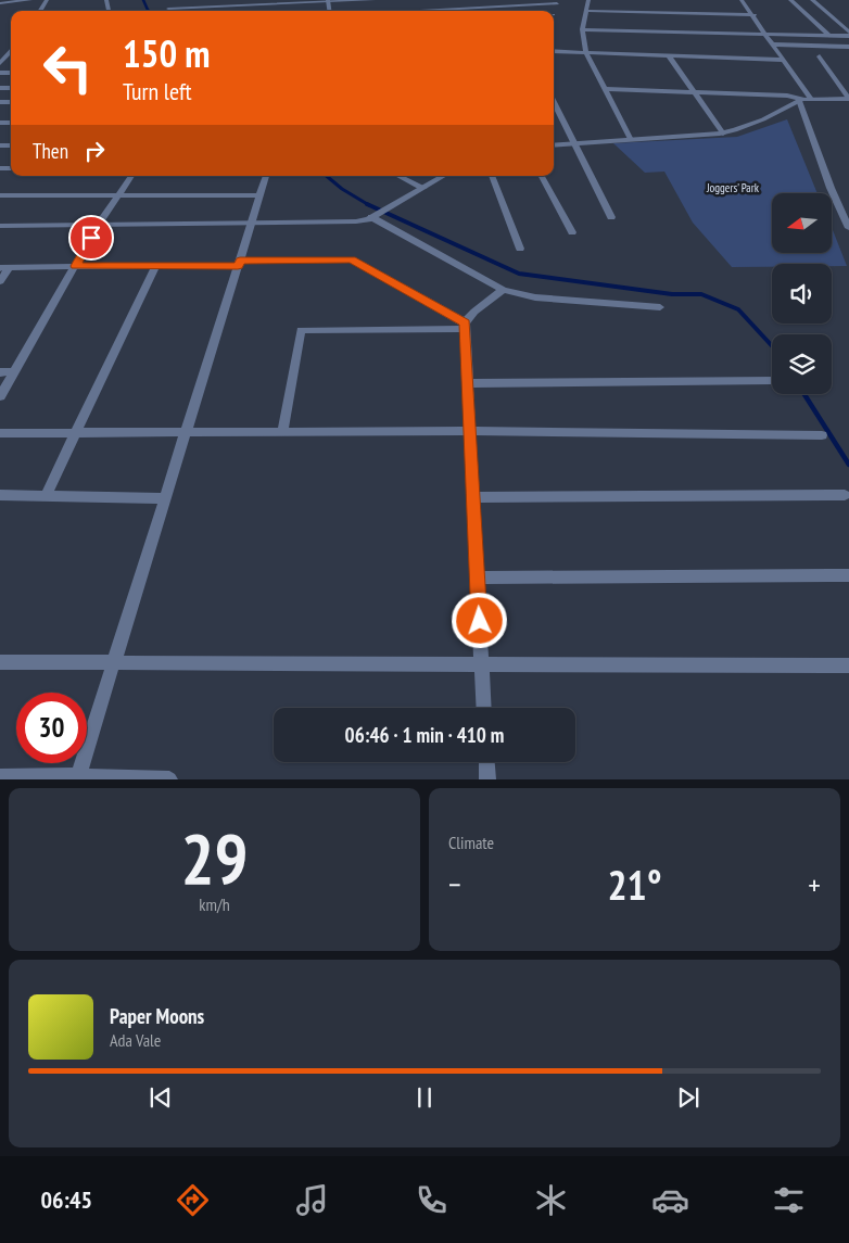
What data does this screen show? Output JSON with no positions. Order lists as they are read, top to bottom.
{
  "parks": ["Joggers' Park"],
  "north": "left",
  "page": {
    "turn": ["150 m", "Turn left"],
    "then": "Then",
    "limit": "30",
    "trip": "06:46 · 1 min · 410 m",
    "tile": [
      ["29", "km/h"],
      "Climate"
    ],
    "heat": ["−", "21°", "+"],
    "song": ["Paper Moons", "Ada Vale"],
    "tabs": "06:45"
  }
}
